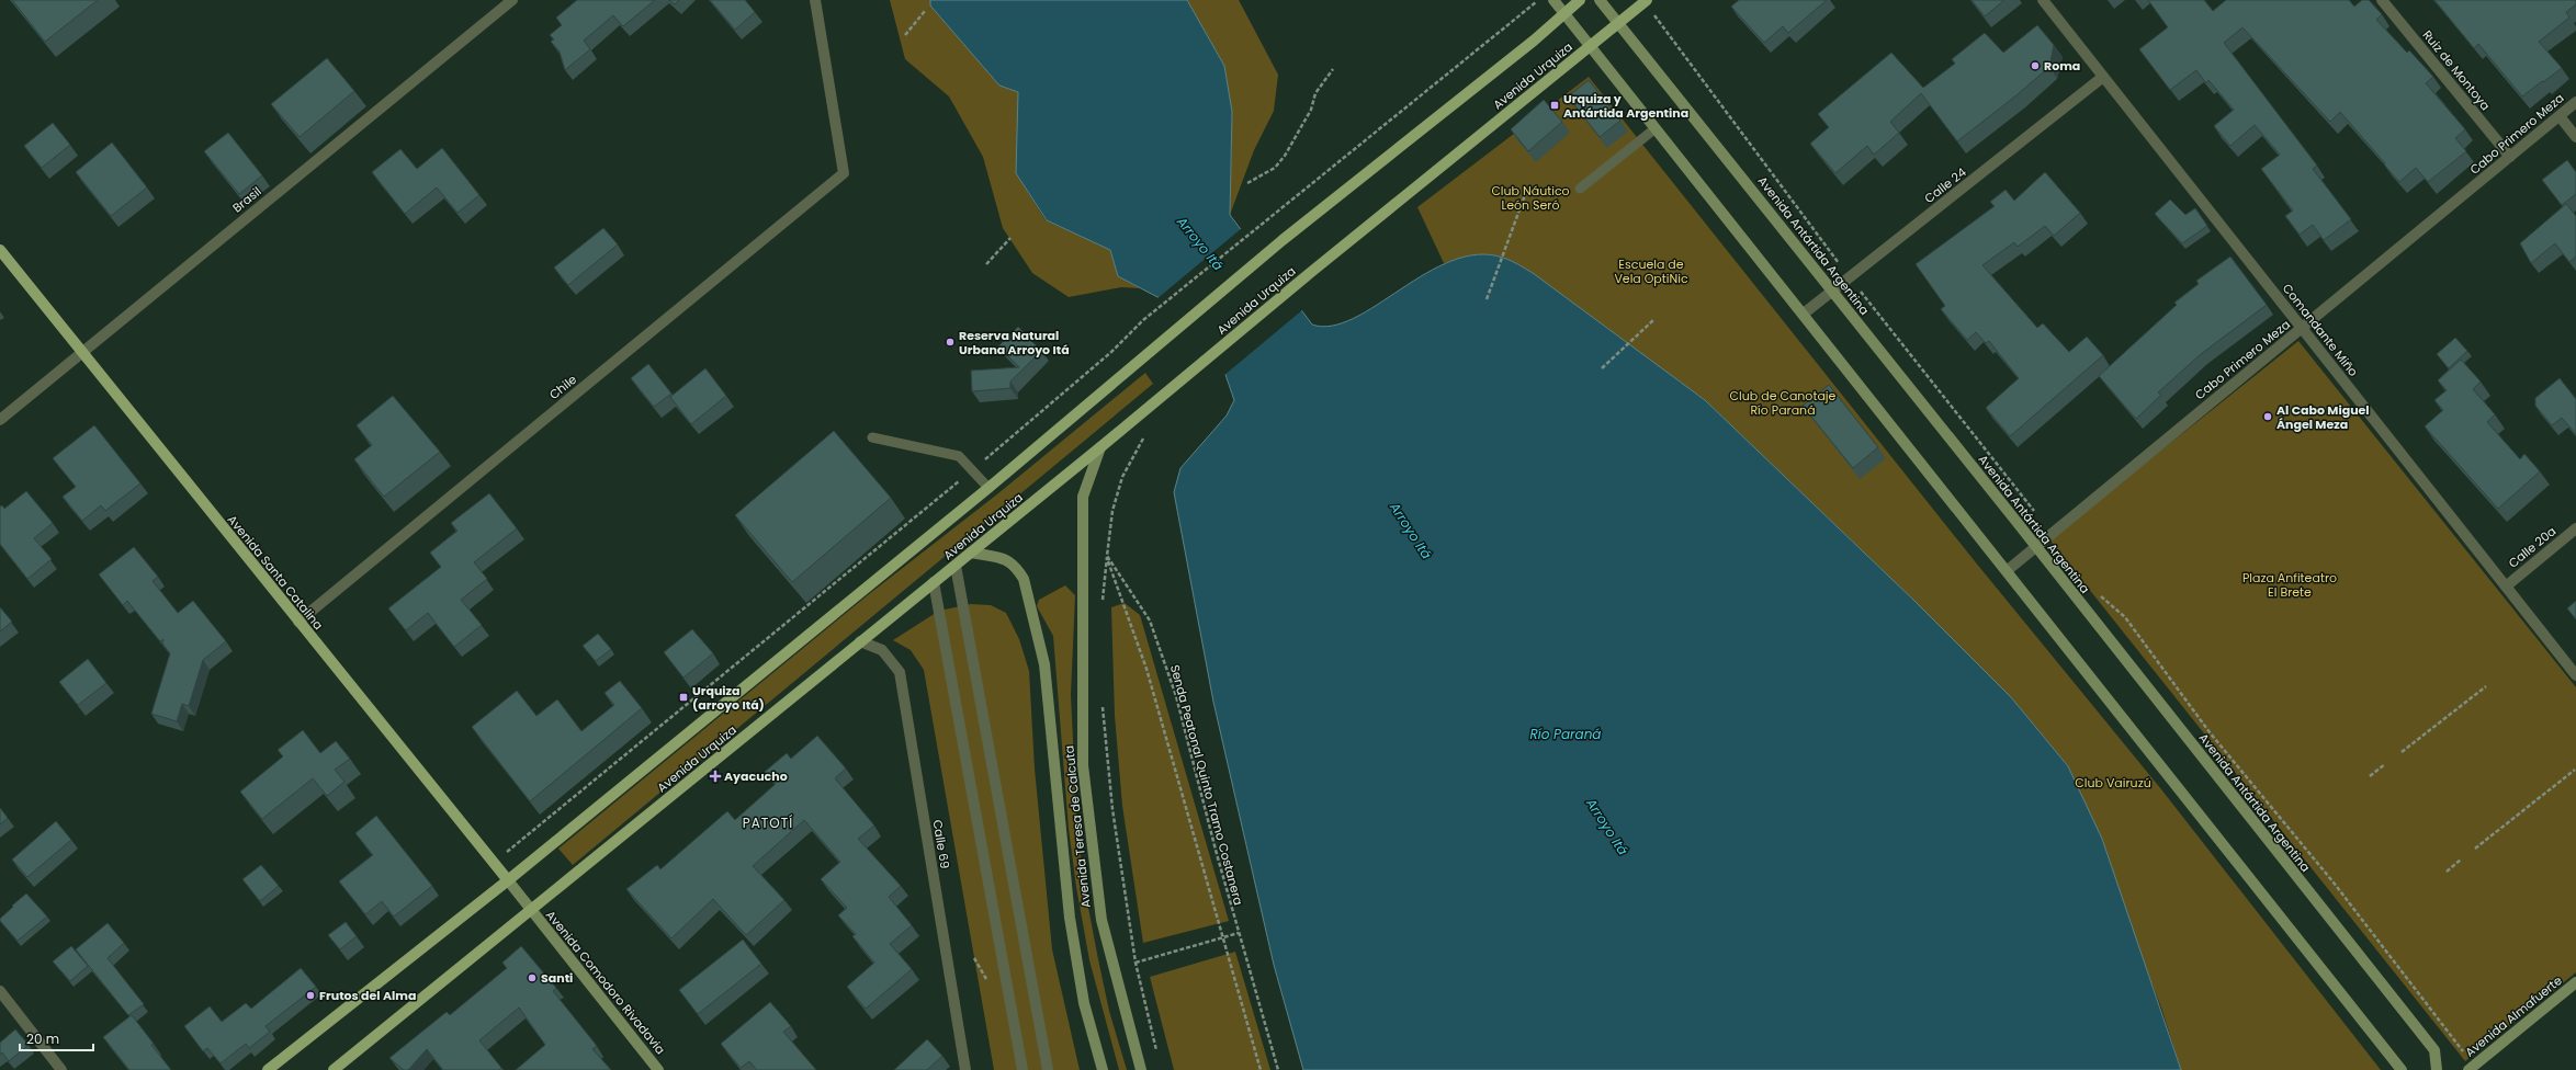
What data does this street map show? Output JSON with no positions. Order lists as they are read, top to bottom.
{
  "streets": {
    "main road": [
      "Avenida Urquiza",
      "Avenida Antártida Argentina",
      "Avenida Santa Catalina",
      "Avenida Teresa de Calcuta",
      "Avenida Comodoro Rivadavia",
      "Avenida Almafuerte"
    ],
    "street": [
      "Ruiz de Montoya",
      "Cabo Primero Meza",
      "Calle 24",
      "Brasil",
      "Comandante Miño",
      "Chile",
      "Calle 20a",
      "Calle 69"
    ],
    "path": ["Senda Peatonal Quinto Tramo Costanera"]
  },
  "crossings": [
    ["Ruiz de Montoya", "Cabo Primero Meza"],
    ["Avenida Urquiza", "Avenida Antártida Argentina"],
    ["Avenida Urquiza", "Avenida Santa Catalina"],
    ["Avenida Urquiza", "Avenida Teresa de Calcuta"],
    ["Avenida Urquiza", "Calle 69"],
    ["Avenida Urquiza", "Avenida Comodoro Rivadavia"],
    ["Cabo Primero Meza", "Avenida Antártida Argentina"],
    ["Cabo Primero Meza", "Comandante Miño"],
    ["Calle 24", "Avenida Antártida Argentina"],
    ["Calle 24", "Comandante Miño"],
    ["Brasil", "Avenida Santa Catalina"],
    ["Comandante Miño", "Calle 20a"],
    ["Chile", "Avenida Santa Catalina"],
    ["Avenida Santa Catalina", "Avenida Comodoro Rivadavia"]
  ],
  "districts": ["PATOTÍ"],
  "water": ["Arroyo Itá", "Río Paraná"],
  "parks": [
    "Club Náutico León Seró",
    "Escuela de Vela OptiNic",
    "Club de Canotaje Río Paraná",
    "Plaza Anfiteatro El Brete",
    "Club Vairuzú"
  ],
  "places": {
    "other": [
      "Roma",
      "Reserva Natural Urbana Arroyo Itá",
      "Al Cabo Miguel Ángel Meza",
      "Santi",
      "Frutos del Alma"
    ],
    "transit": ["Urquiza y Antártida Argentina", "Urquiza (arroyo Itá)"],
    "health": ["Ayacucho"]
  },
  "scale_bar": "20 m"
}
